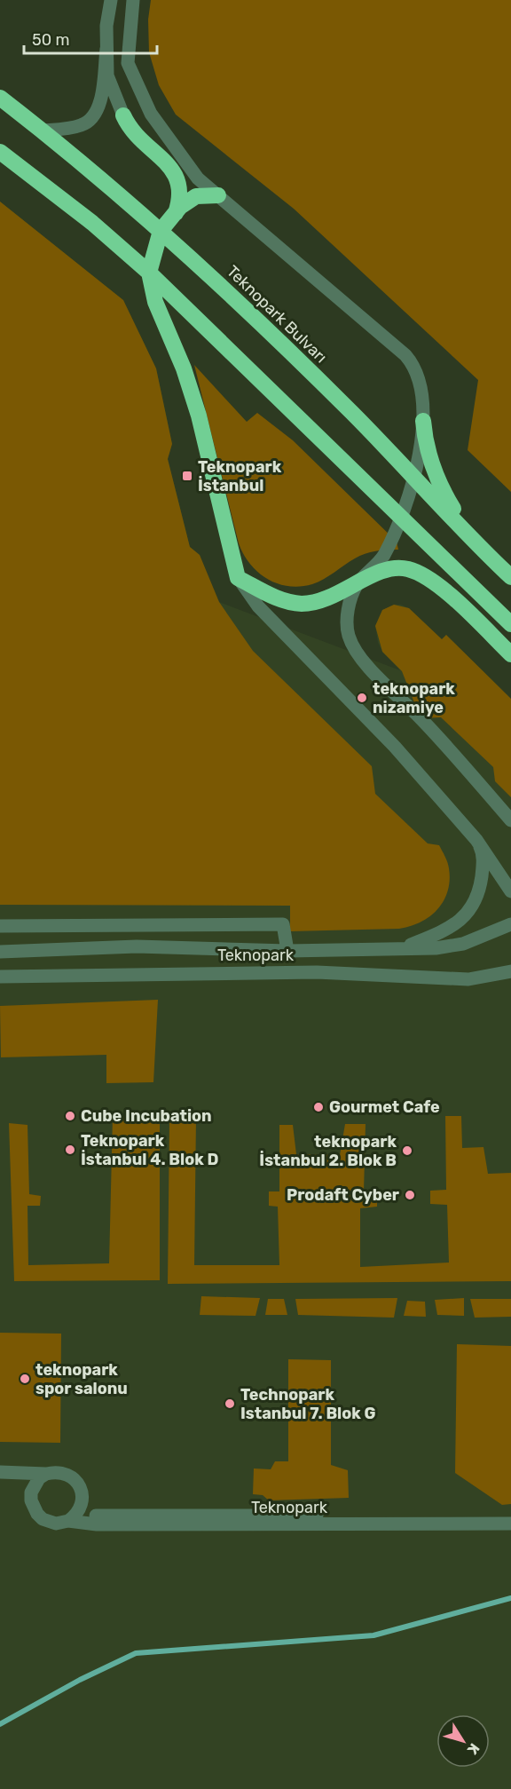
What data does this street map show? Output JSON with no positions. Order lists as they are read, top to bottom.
{
  "streets": {
    "highway": ["Teknopark Bulvarı"],
    "street": ["Teknopark"]
  },
  "places": {
    "transit": ["Teknopark İstanbul"],
    "other": [
      "teknopark nizamiye",
      "Gourmet Cafe",
      "Cube Incubation",
      "Teknopark İstanbul 4. Blok D",
      "teknopark İstanbul 2. Blok B",
      "Prodaft Cyber",
      "teknopark spor salonu",
      "Technopark Istanbul 7. Blok G"
    ]
  },
  "scale_bar": "50 m",
  "north": "bottom right"
}
